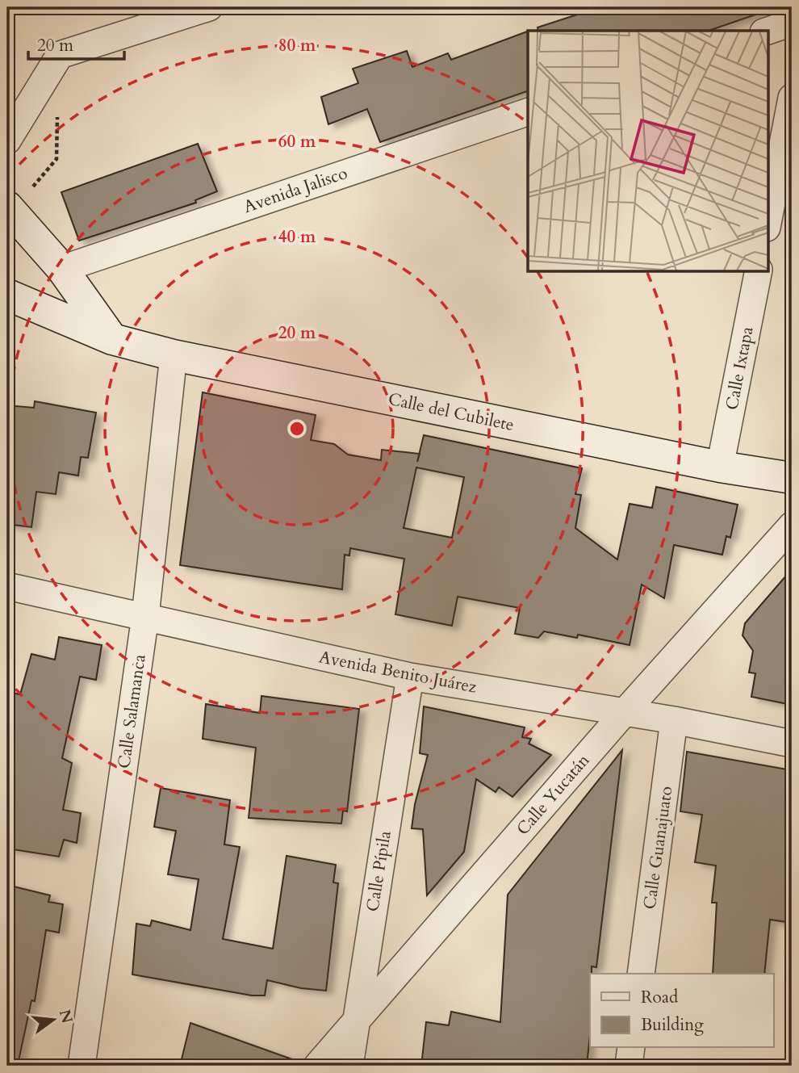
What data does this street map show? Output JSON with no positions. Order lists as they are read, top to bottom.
{
  "streets": {
    "street": [
      "Avenida Jalisco",
      "Calle Ixtapa",
      "Calle del Cubilete",
      "Avenida Benito Juárez",
      "Calle Salamanca",
      "Calle Yucatán",
      "Calle Guanajuato",
      "Calle Pípila"
    ]
  },
  "crossings": [
    ["Calle Ixtapa", "Calle del Cubilete"],
    ["Calle del Cubilete", "Calle Salamanca"],
    ["Avenida Benito Juárez", "Calle Salamanca"],
    ["Avenida Benito Juárez", "Calle Yucatán"],
    ["Avenida Benito Juárez", "Calle Guanajuato"],
    ["Avenida Benito Juárez", "Calle Pípila"],
    ["Calle Yucatán", "Calle Pípila"]
  ],
  "legend": ["Road", "Building"],
  "scale_bar": "20 m",
  "north": "right",
  "rings": [
    "80 m",
    "60 m",
    "40 m",
    "20 m"
  ]
}
